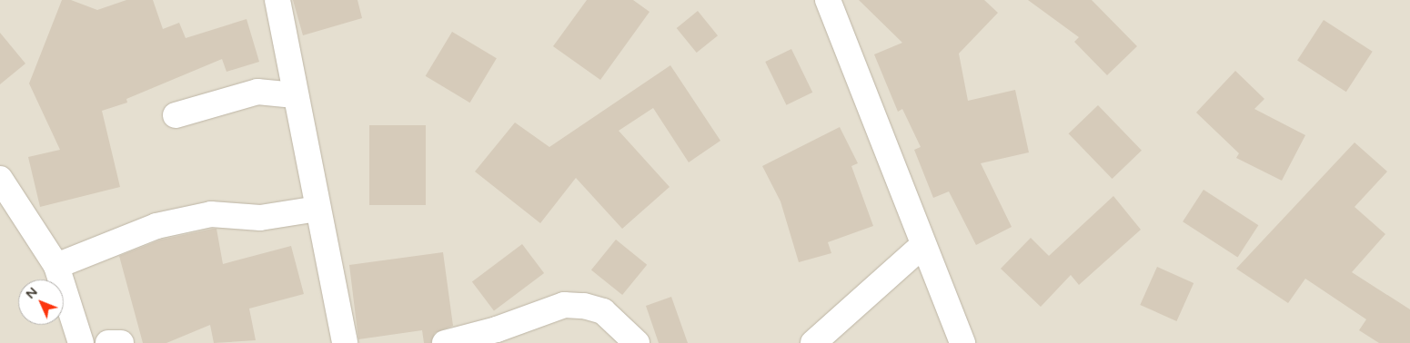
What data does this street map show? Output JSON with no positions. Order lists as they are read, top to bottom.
{
  "north": "top left"
}
